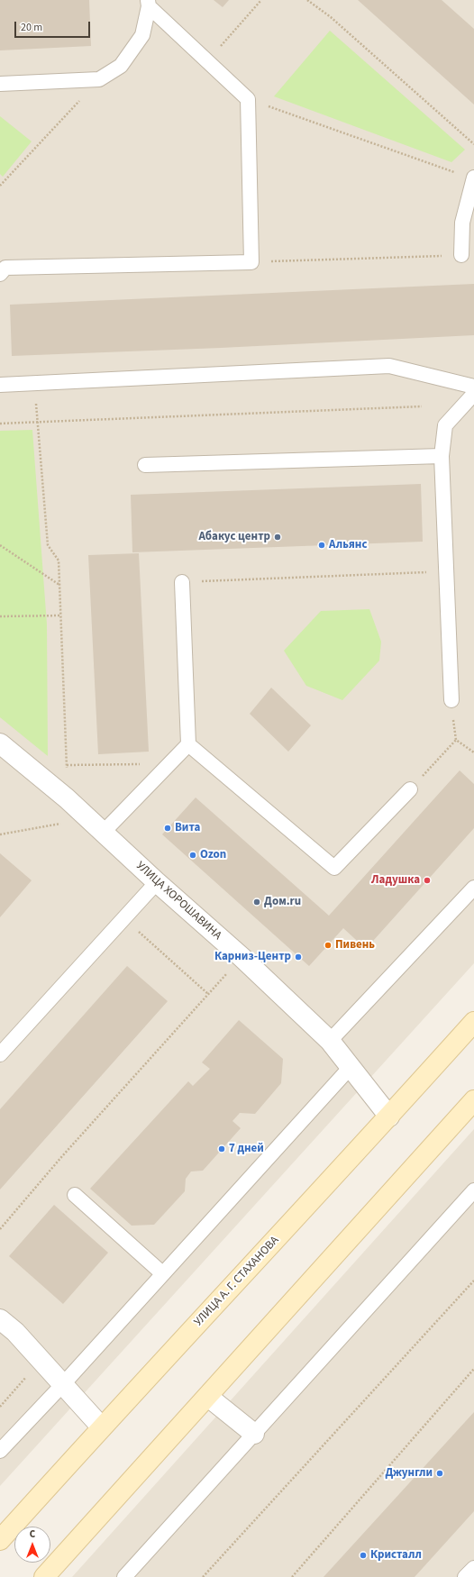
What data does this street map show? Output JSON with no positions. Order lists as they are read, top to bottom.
{
  "streets": {
    "main road": ["УЛИЦА А. Г. СТАХАНОВА"],
    "street": ["УЛИЦА ХОРОШАВИНА"]
  },
  "crossings": [
    ["УЛИЦА ХОРОШАВИНА", "УЛИЦА А. Г. СТАХАНОВА"]
  ],
  "places": [
    "Абакус центр",
    "Альянс",
    "Вита",
    "Ozon",
    "Ладушка",
    "Дом.ru",
    "Пивень",
    "Карниз-Центр",
    "7 дней",
    "Джунгли",
    "Кристалл"
  ],
  "scale_bar": "20 m",
  "north": "top"
}
